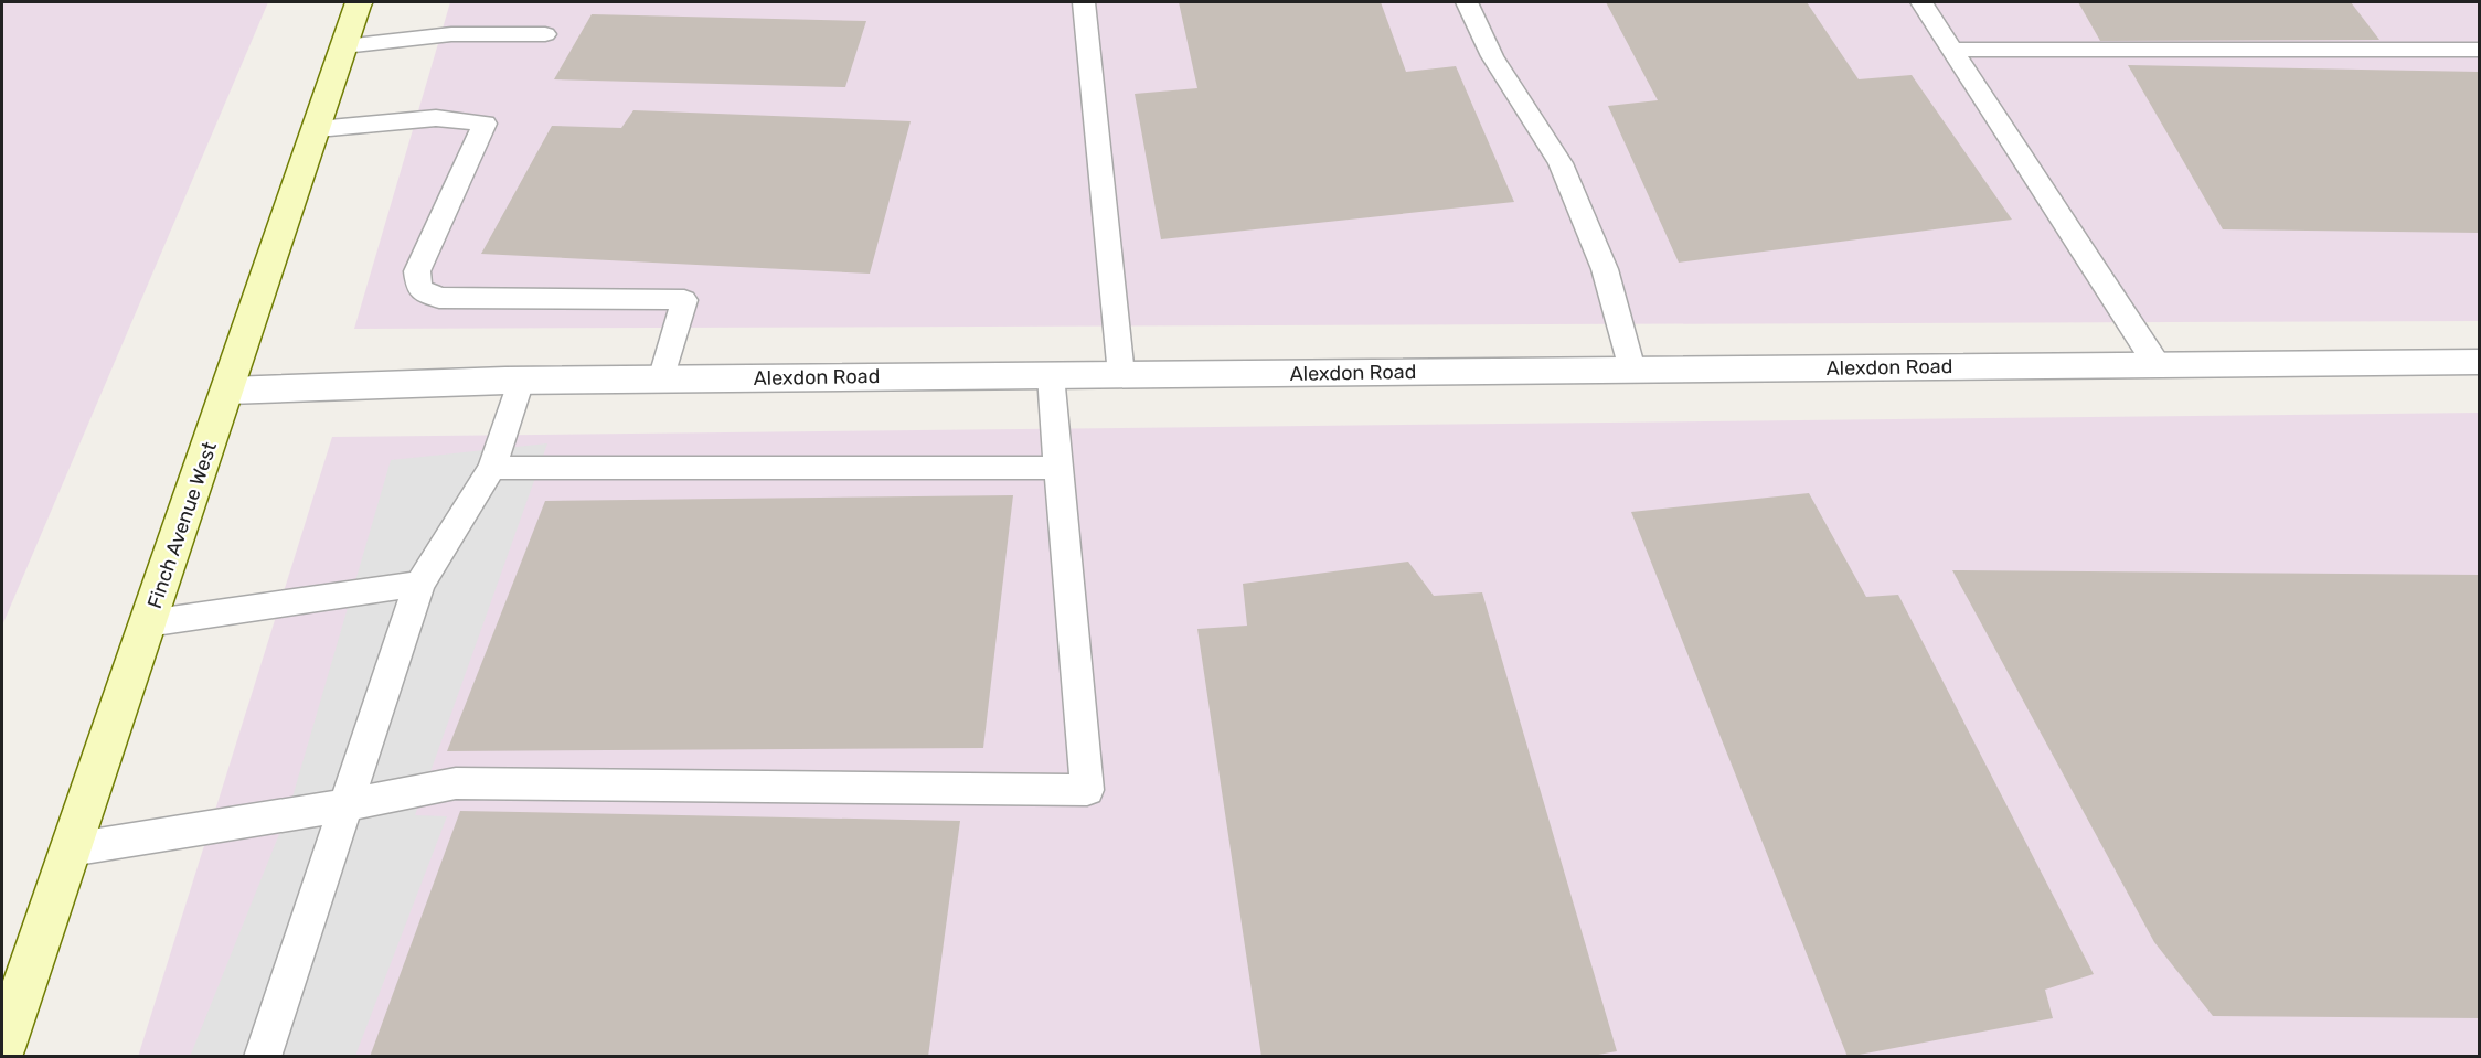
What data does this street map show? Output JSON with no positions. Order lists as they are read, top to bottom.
{
  "streets": {
    "main road": ["Finch Avenue West"],
    "street": ["Alexdon Road"]
  },
  "crossings": [
    ["Alexdon Road", "Finch Avenue West"]
  ]
}
